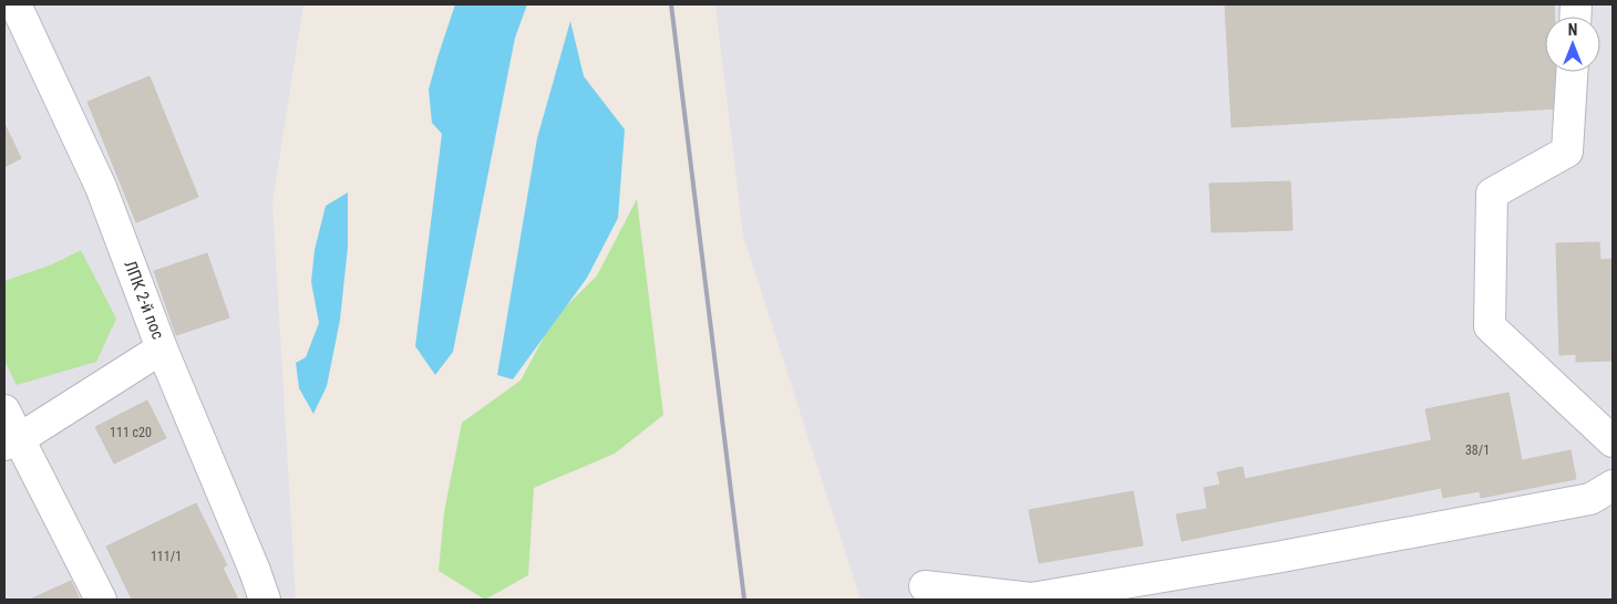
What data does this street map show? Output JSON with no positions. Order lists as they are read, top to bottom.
{
  "streets": {
    "street": ["ЛПК 2-й пос"]
  },
  "house_numbers": ["111 с20", "38/1", "111/1"],
  "north": "top"
}
